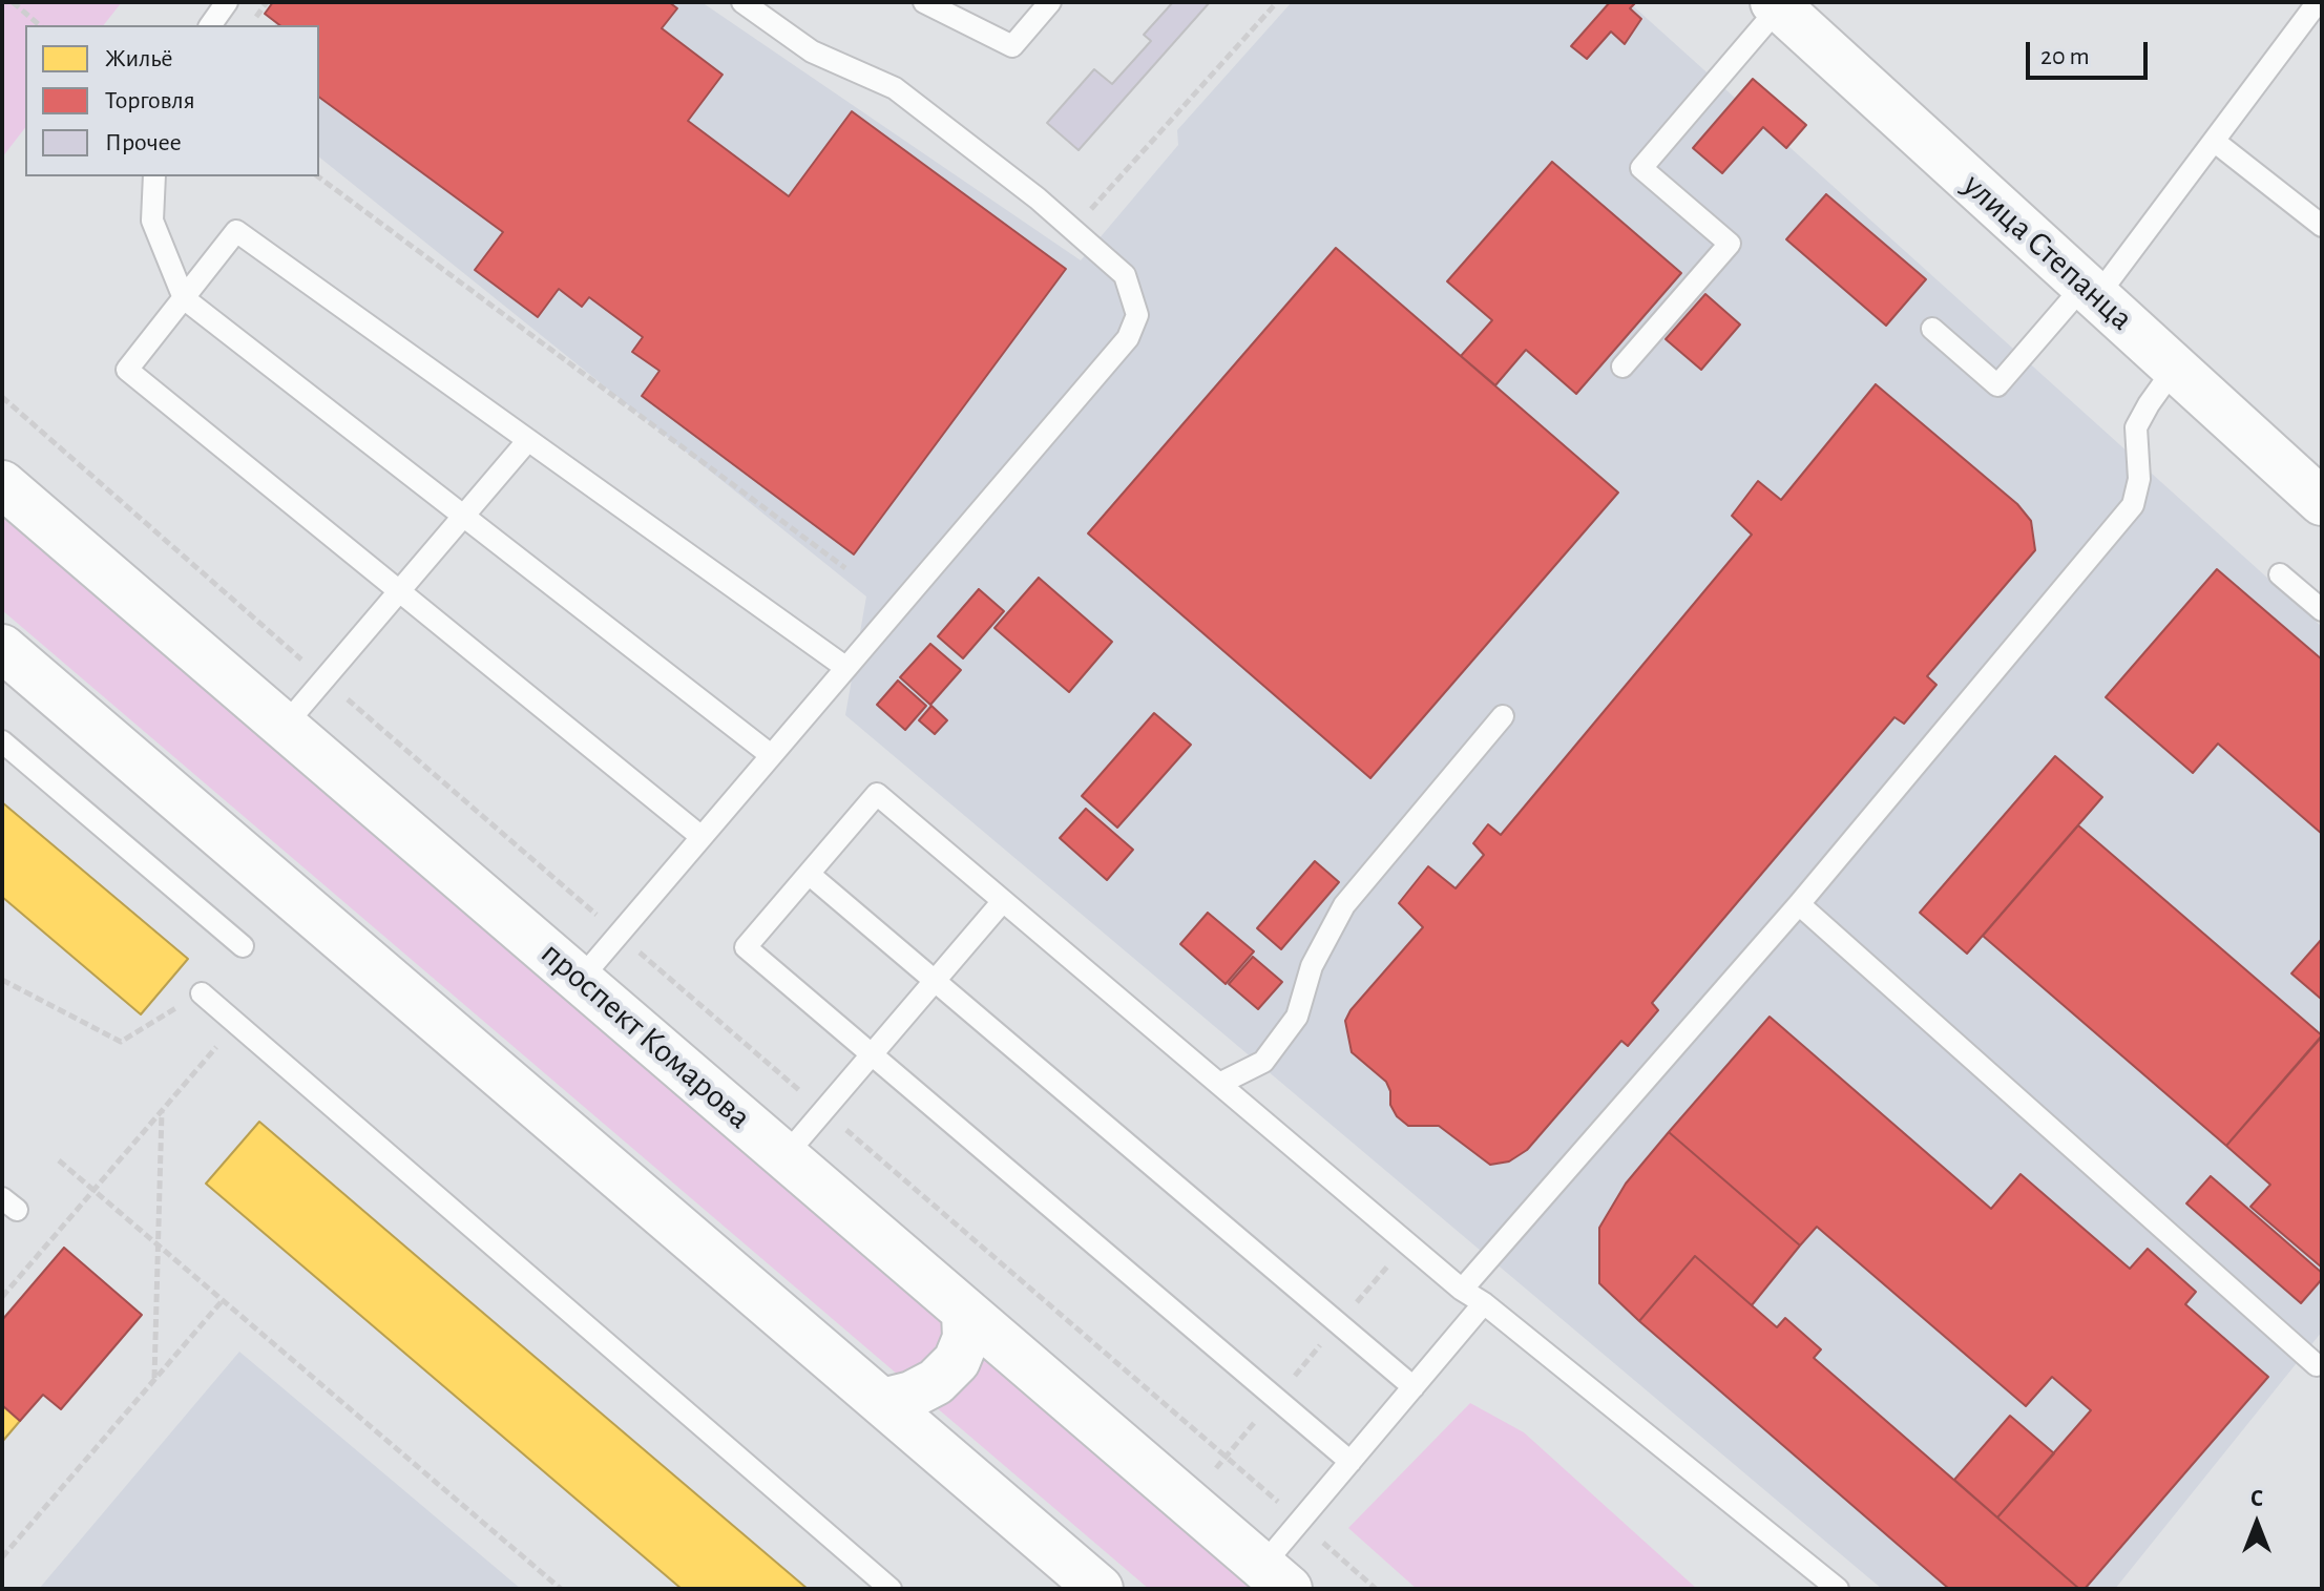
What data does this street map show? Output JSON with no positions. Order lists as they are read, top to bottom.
{
  "streets": {
    "main road": ["улица Степанца", "проспект Комарова"]
  },
  "legend": ["Жильё", "Торговля", "Прочее"],
  "scale_bar": "20 m",
  "north": "top"
}
